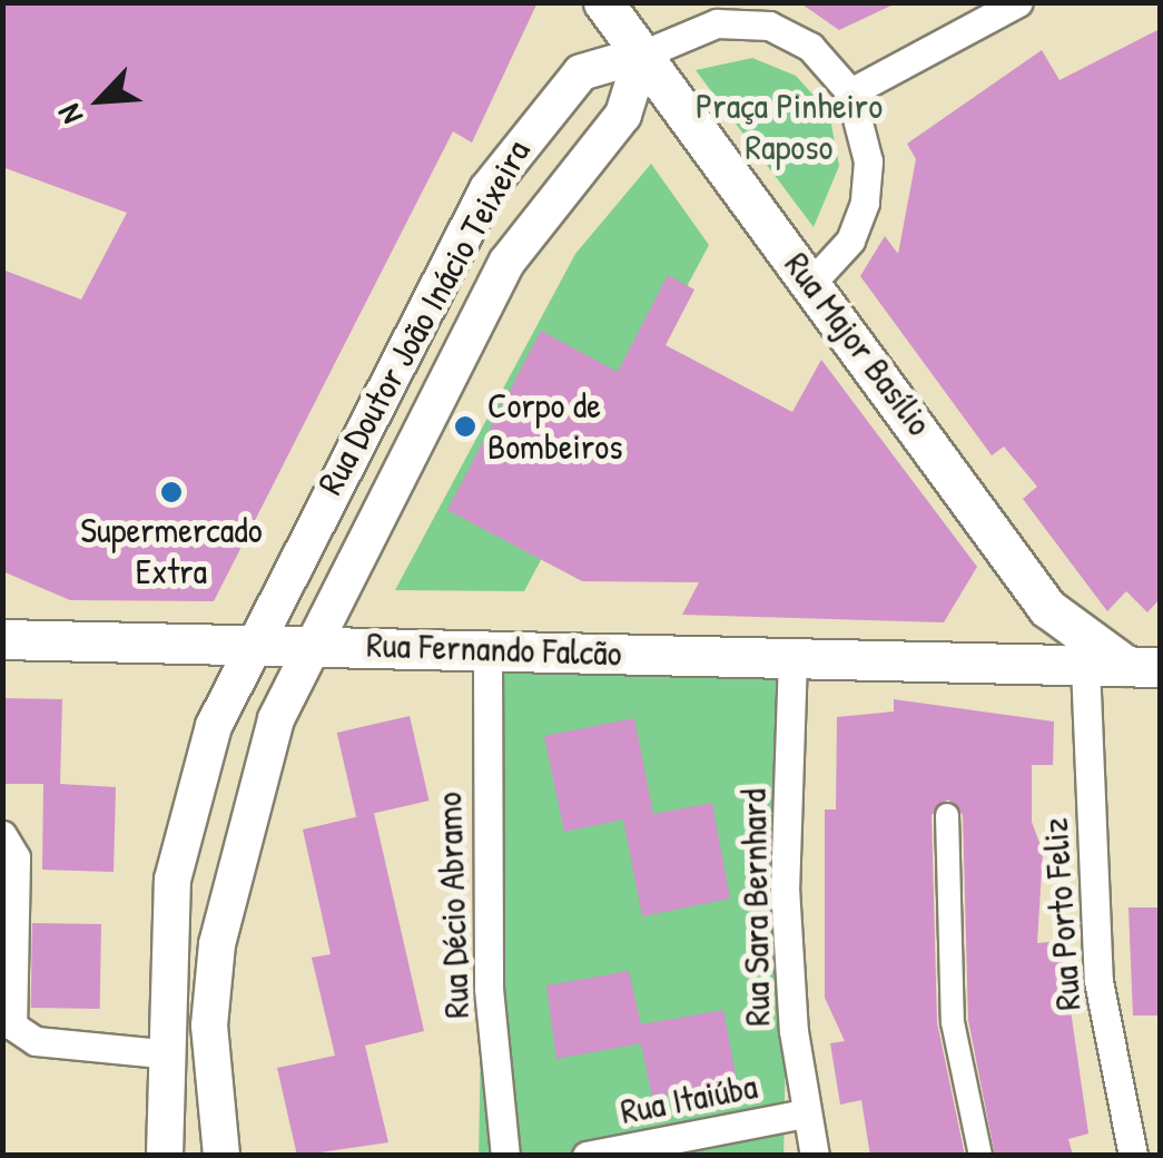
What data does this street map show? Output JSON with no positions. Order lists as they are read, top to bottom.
{
  "streets": {
    "main road": ["Rua Major Basílio", "Rua Fernando Falcão"],
    "street": [
      "Rua Doutor João Inácio Teixeira",
      "Rua Décio Abramo",
      "Rua Sara Bernhard",
      "Rua Porto Feliz",
      "Rua Itaiúba"
    ]
  },
  "crossings": [
    ["Rua Doutor João Inácio Teixeira", "Rua Major Basílio"],
    ["Rua Doutor João Inácio Teixeira", "Rua Fernando Falcão"],
    ["Rua Major Basílio", "Rua Fernando Falcão"],
    ["Rua Fernando Falcão", "Rua Décio Abramo"],
    ["Rua Fernando Falcão", "Rua Sara Bernhard"],
    ["Rua Fernando Falcão", "Rua Porto Feliz"],
    ["Rua Sara Bernhard", "Rua Itaiúba"]
  ],
  "parks": ["Praça Pinheiro Raposo"],
  "places": ["Corpo de Bombeiros", "Supermercado Extra"],
  "north": "bottom left"
}
